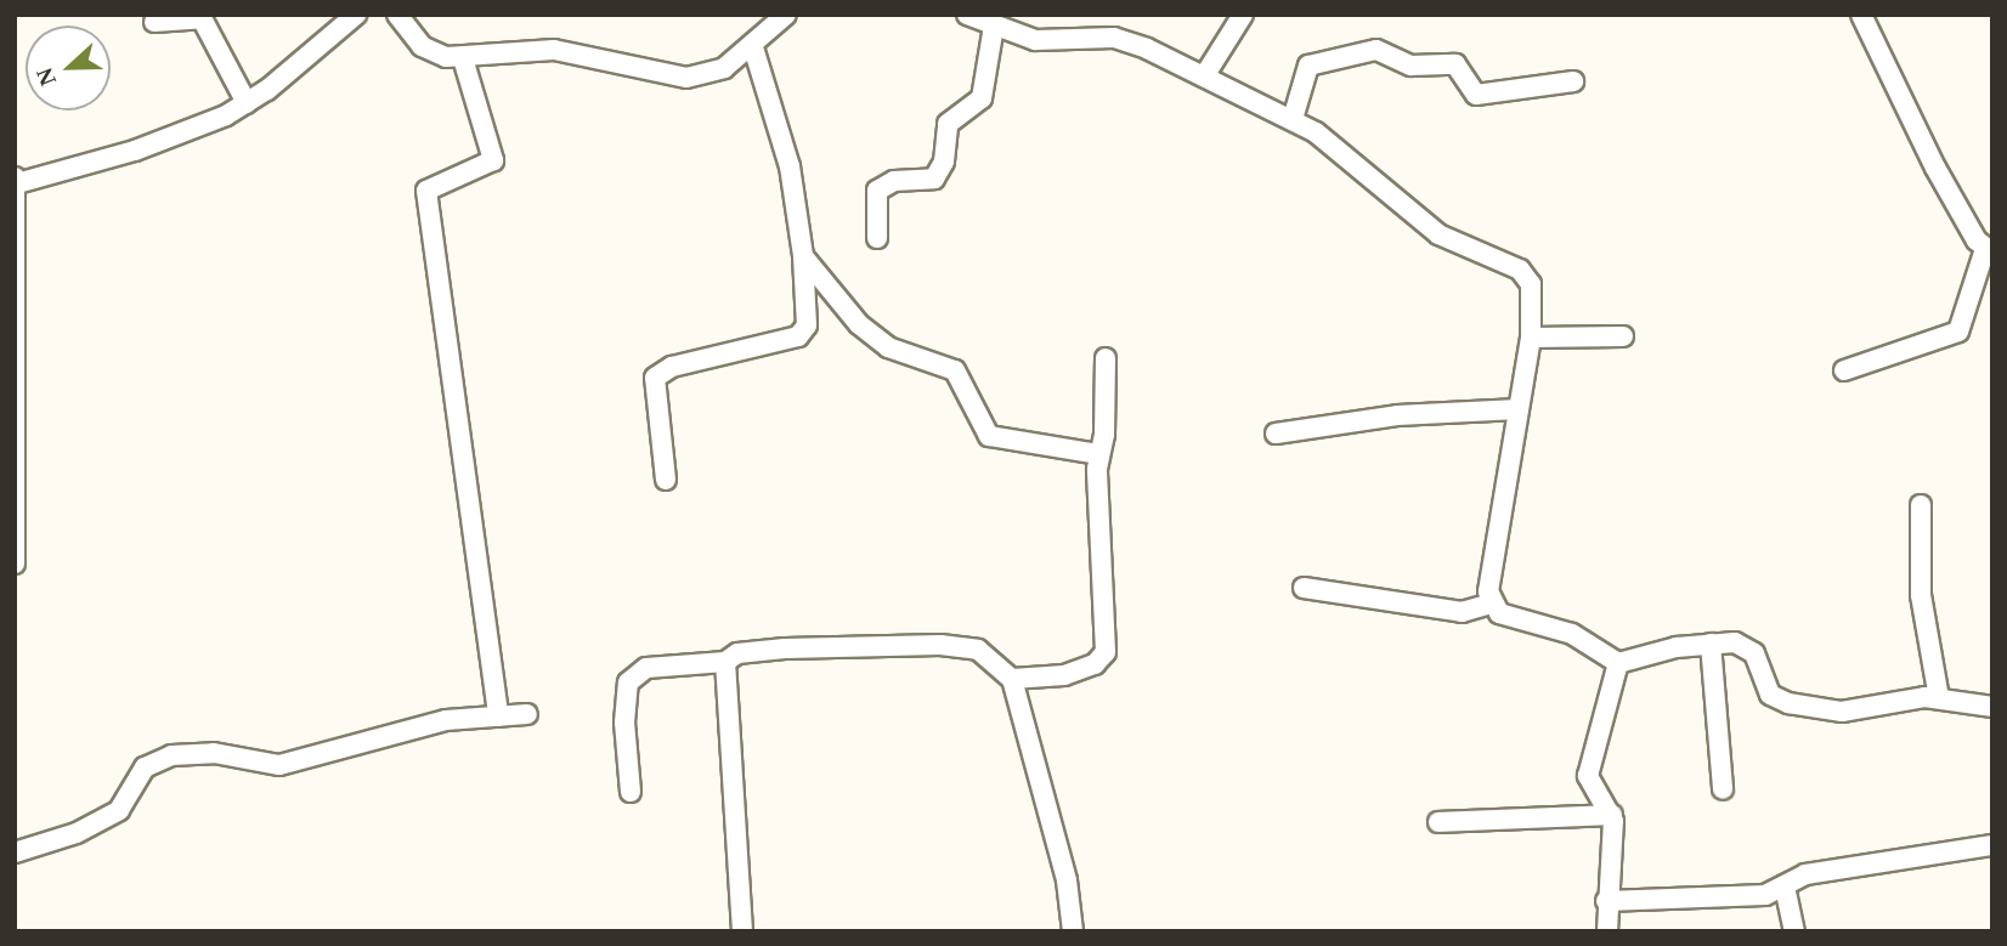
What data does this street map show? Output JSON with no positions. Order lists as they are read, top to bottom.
{
  "north": "left"
}
